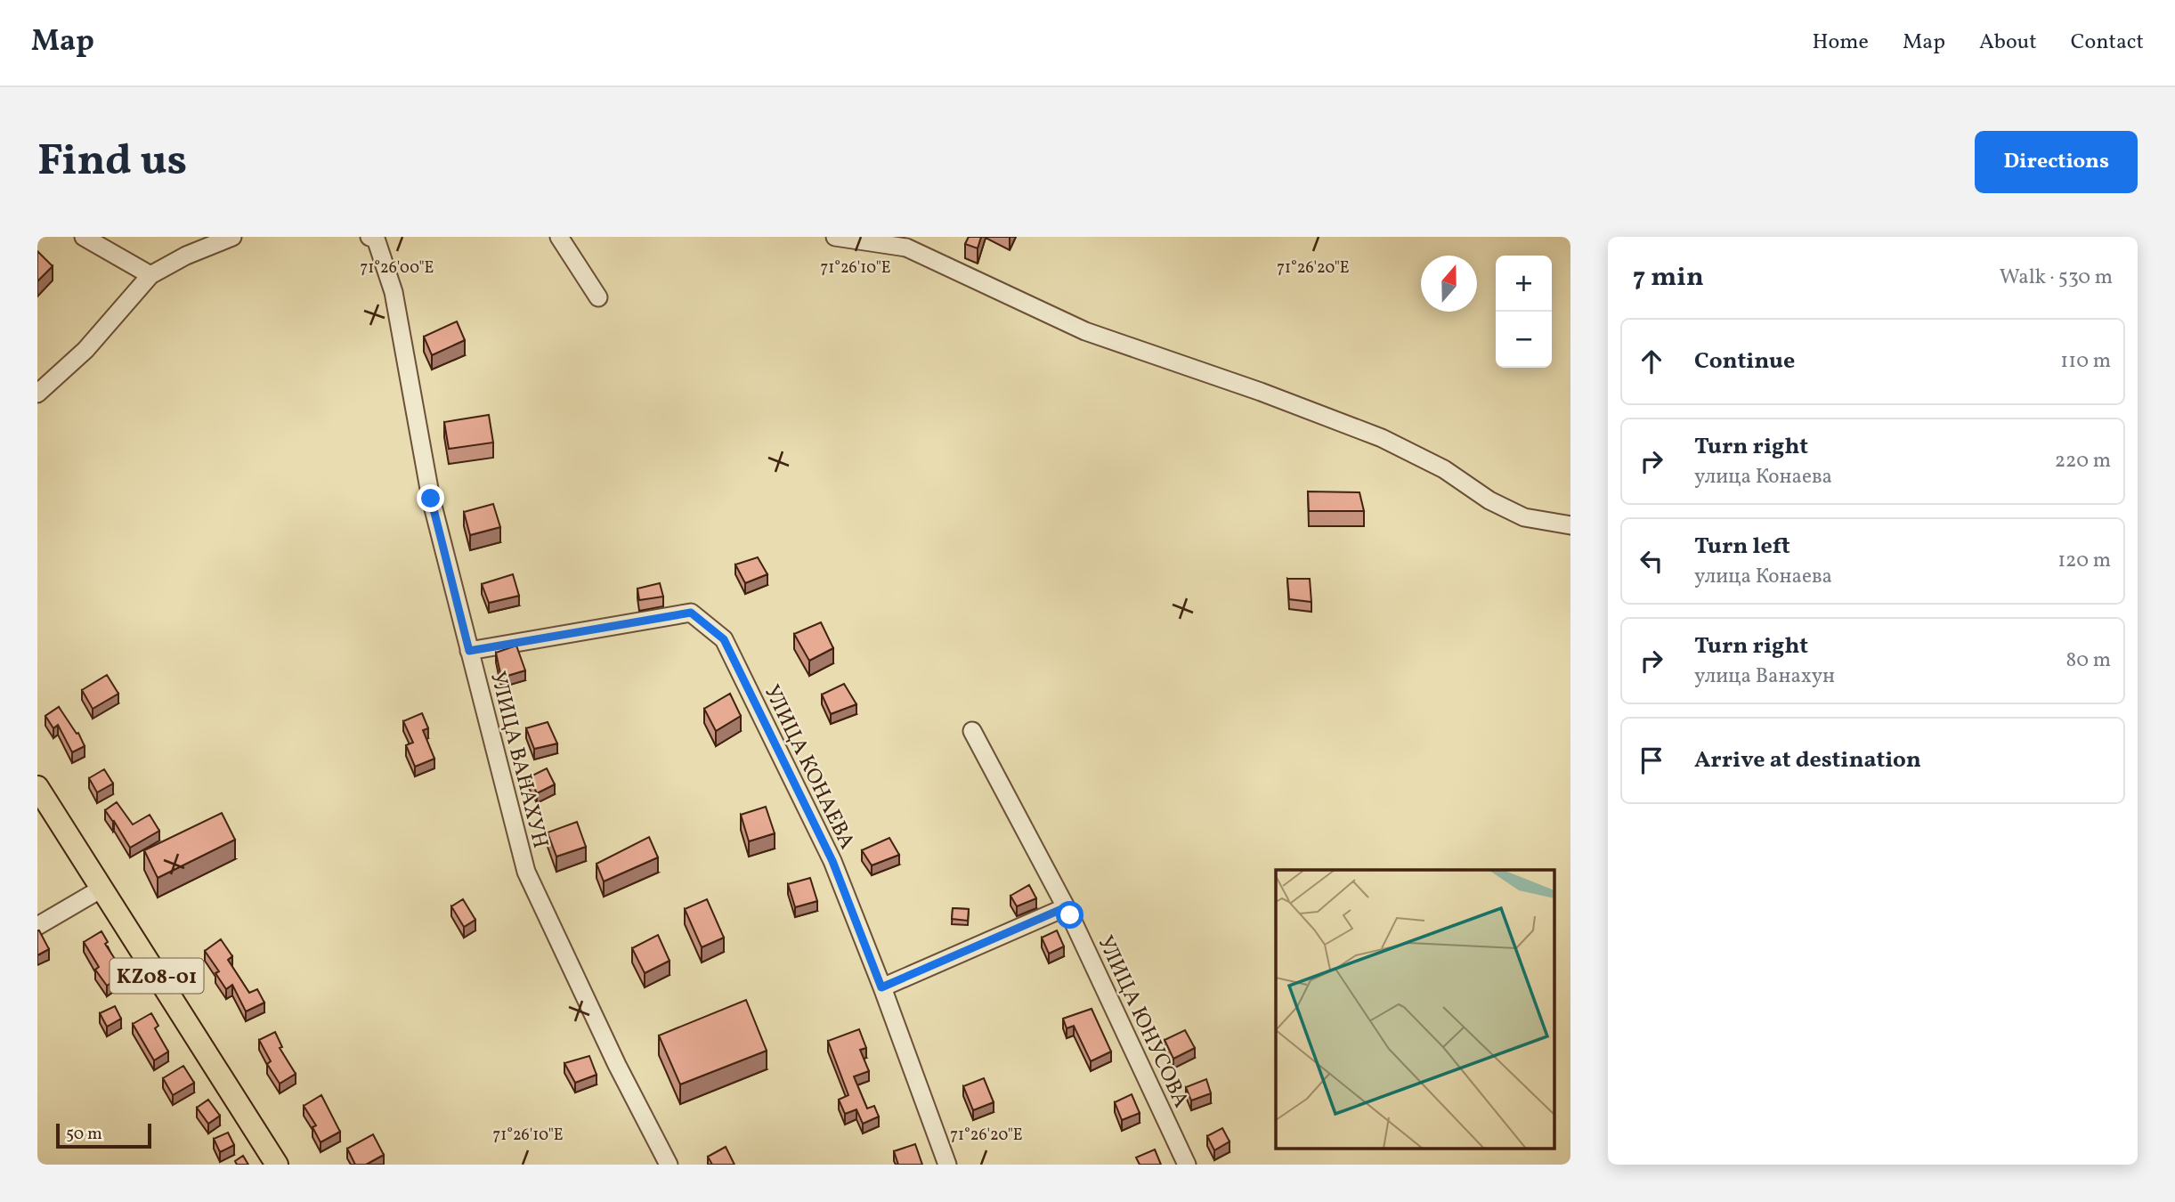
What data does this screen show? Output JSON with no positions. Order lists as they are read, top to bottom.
{
  "streets": {
    "main road": ["KZ08-01"],
    "street": ["УЛИЦА ВАНАХУН", "УЛИЦА КОНАЕВА", "УЛИЦА ЮНУСОВА"]
  },
  "crossings": [
    ["УЛИЦА ВАНАХУН", "УЛИЦА КОНАЕВА"]
  ],
  "scale_bar": "50 m",
  "north": "top",
  "page": {
    "header": "Map",
    "nav": [
      "Home",
      "Map",
      "About",
      "Contact"
    ],
    "buttons": "Directions",
    "title": "Find us",
    "heading": ["7 min", "Walk · 530 m"],
    "map_buttons": ["+", "−"],
    "list": [
      ["Continue", "110 m"],
      ["Turn right", "улица Конаева", "220 m"],
      ["Turn left", "улица Конаева", "120 m"],
      ["Turn right", "улица Ванахун", "80 m"],
      "Arrive at destination"
    ],
    "scale": "50 m"
  },
  "coordinates": ["71°26'00\"E", "71°26'10\"E", "71°26'20\"E"]
}
